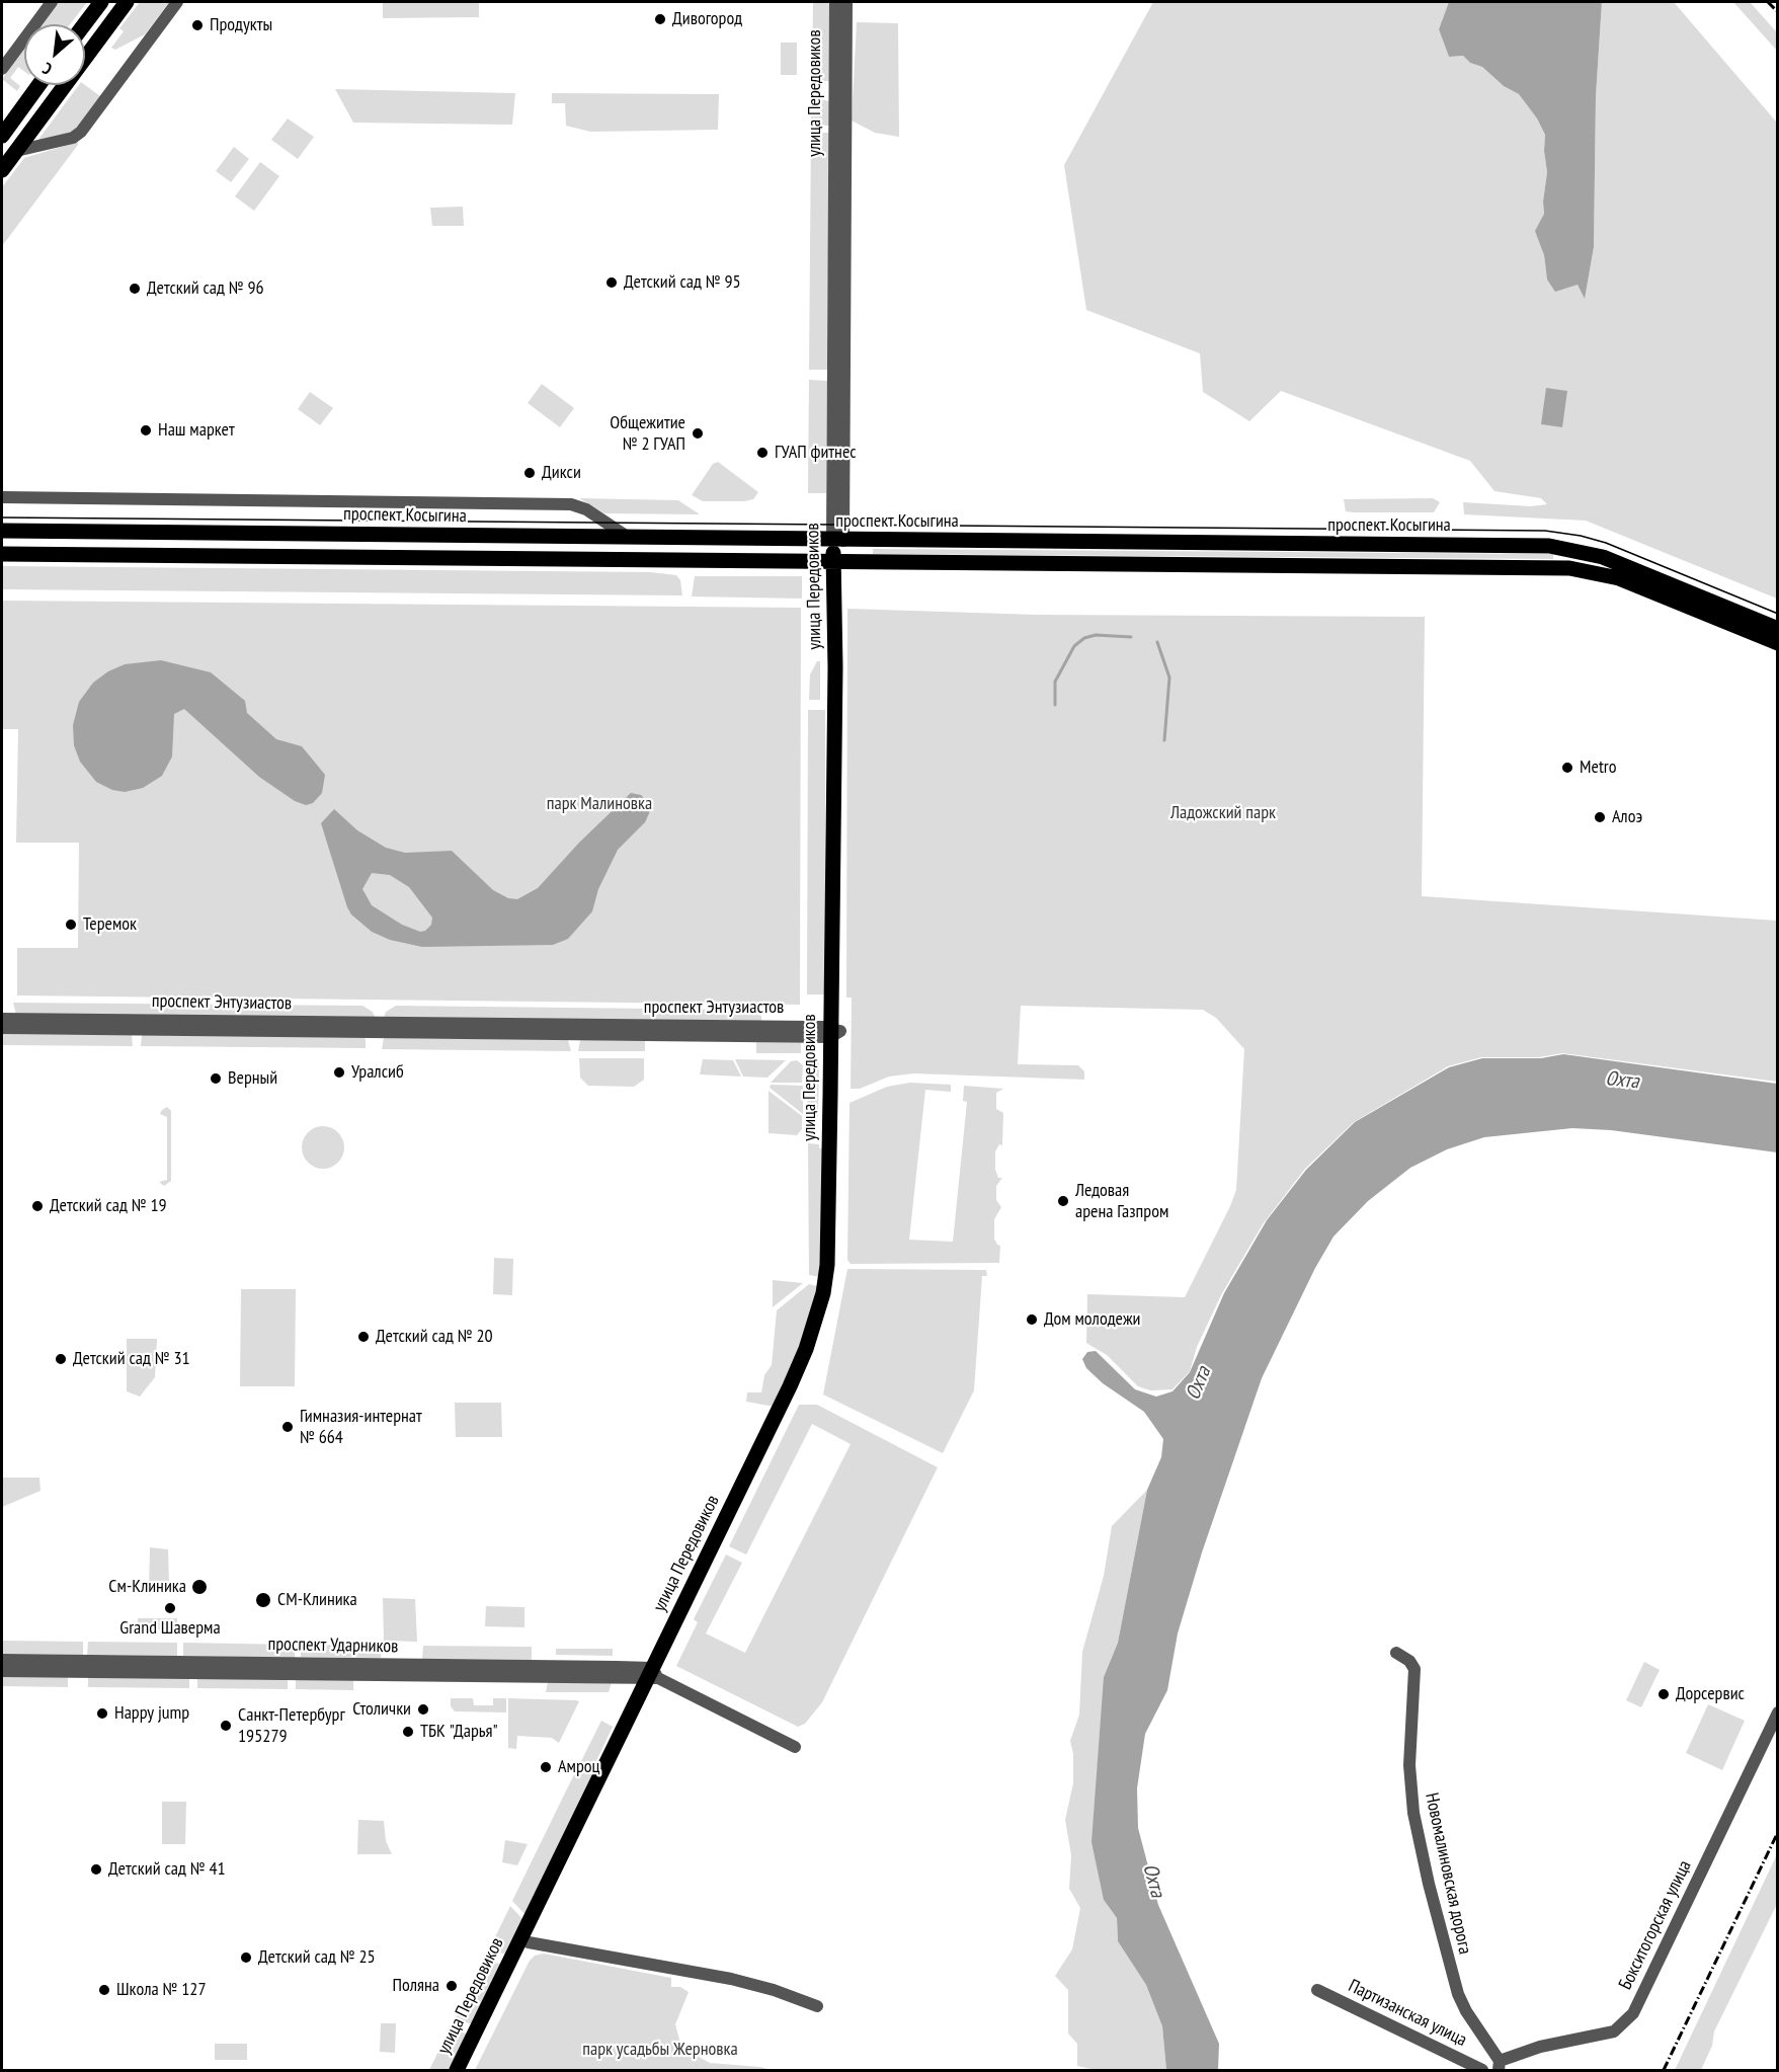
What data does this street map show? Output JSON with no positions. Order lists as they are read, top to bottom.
{
  "streets": {
    "main road": ["улица Передовиков", "проспект Косыгина"],
    "street": [
      "проспект Энтузиастов",
      "проспект Ударников",
      "Новомалиновская дорога",
      "Бокситогорская улица",
      "Партизанская улица"
    ]
  },
  "crossings": [
    ["улица Передовиков", "проспект Косыгина"],
    ["улица Передовиков", "проспект Энтузиастов"],
    ["улица Передовиков", "проспект Ударников"],
    ["Новомалиновская дорога", "Бокситогорская улица"]
  ],
  "water": ["Охта"],
  "parks": ["парк Малиновка", "Ладожский парк", "парк усадьбы Жерновка"],
  "places": [
    "Дивогород",
    "Продукты",
    "Детский сад № 95",
    "Детский сад № 96",
    "Наш маркет",
    "Общежитие № 2 ГУАП",
    "ГУАП фитнес",
    "Дикси",
    "Metro",
    "Алоэ",
    "Теремок",
    "Уралсиб",
    "Верный",
    "Ледовая арена Газпром",
    "Детский сад № 19",
    "Дом молодежи",
    "Детский сад № 20",
    "Детский сад № 31",
    "Гимназия-интернат № 664",
    "См-Клиника",
    "СМ-Клиника",
    "Grand Шаверма",
    "Дорсервис",
    "Столички",
    "Happy jump",
    "Санкт-Петербург 195279",
    "ТБК \"Дарья\"",
    "Амроц",
    "Детский сад № 41",
    "Детский сад № 25",
    "Поляна",
    "Школа № 127"
  ],
  "north": "bottom left"
}
